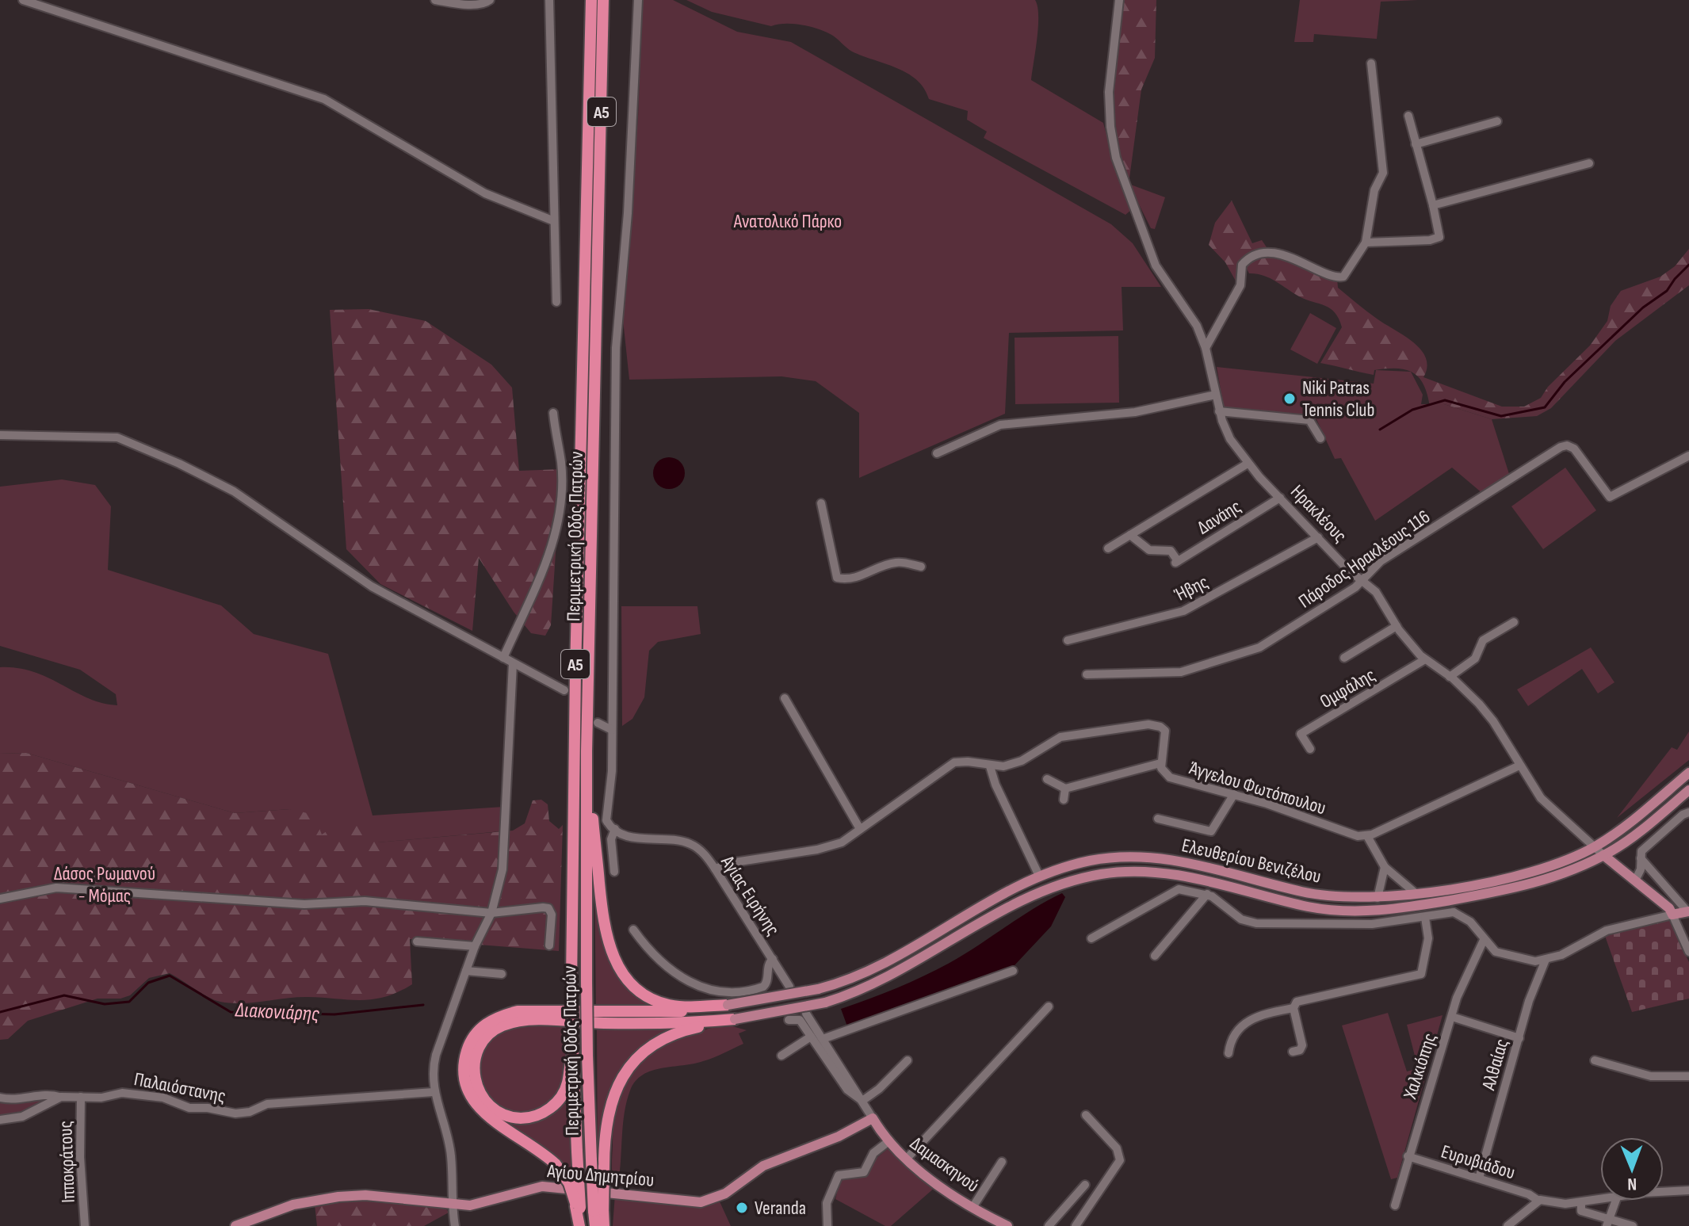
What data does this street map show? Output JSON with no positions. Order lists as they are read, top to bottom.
{
  "streets": {
    "highway": ["Α5", "Περιμετρική Οδός Πατρών"],
    "main road": [
      "Ηρακλέους",
      "Ελευθερίου Βενιζέλου",
      "Δαμασκηνού",
      "Αγίου Δημητρίου"
    ],
    "street": [
      "Δανάης",
      "Πάροδος Ηρακλέους 116",
      "Ήβης",
      "Ομφάλης",
      "Άγγελου Φωτόπουλου",
      "Αγίας Ειρήνης",
      "Αλθαίας",
      "Χαλκιόπης",
      "Παλαιόστανης",
      "Ιπποκράτους",
      "Ευρυβιάδου"
    ]
  },
  "crossings": [
    ["Ηρακλέους", "Δανάης"],
    ["Ηρακλέους", "Πάροδος Ηρακλέους 116"],
    ["Ηρακλέους", "Ήβης"],
    ["Ηρακλέους", "Ομφάλης"],
    ["Ηρακλέους", "Ελευθερίου Βενιζέλου"],
    ["Αλθαίας", "Ευρυβιάδου"],
    ["Χαλκιόπης", "Ευρυβιάδου"],
    ["Παλαιόστανης", "Ιπποκράτους"],
    ["Δαμασκηνού", "Αγίου Δημητρίου"]
  ],
  "water": ["Διακονιάρης"],
  "parks": ["Ανατολικό Πάρκο", "Δάσος Ρωμανού - Μόμας"],
  "places": ["Niki Patras Tennis Club", "Veranda"],
  "north": "bottom"
}
